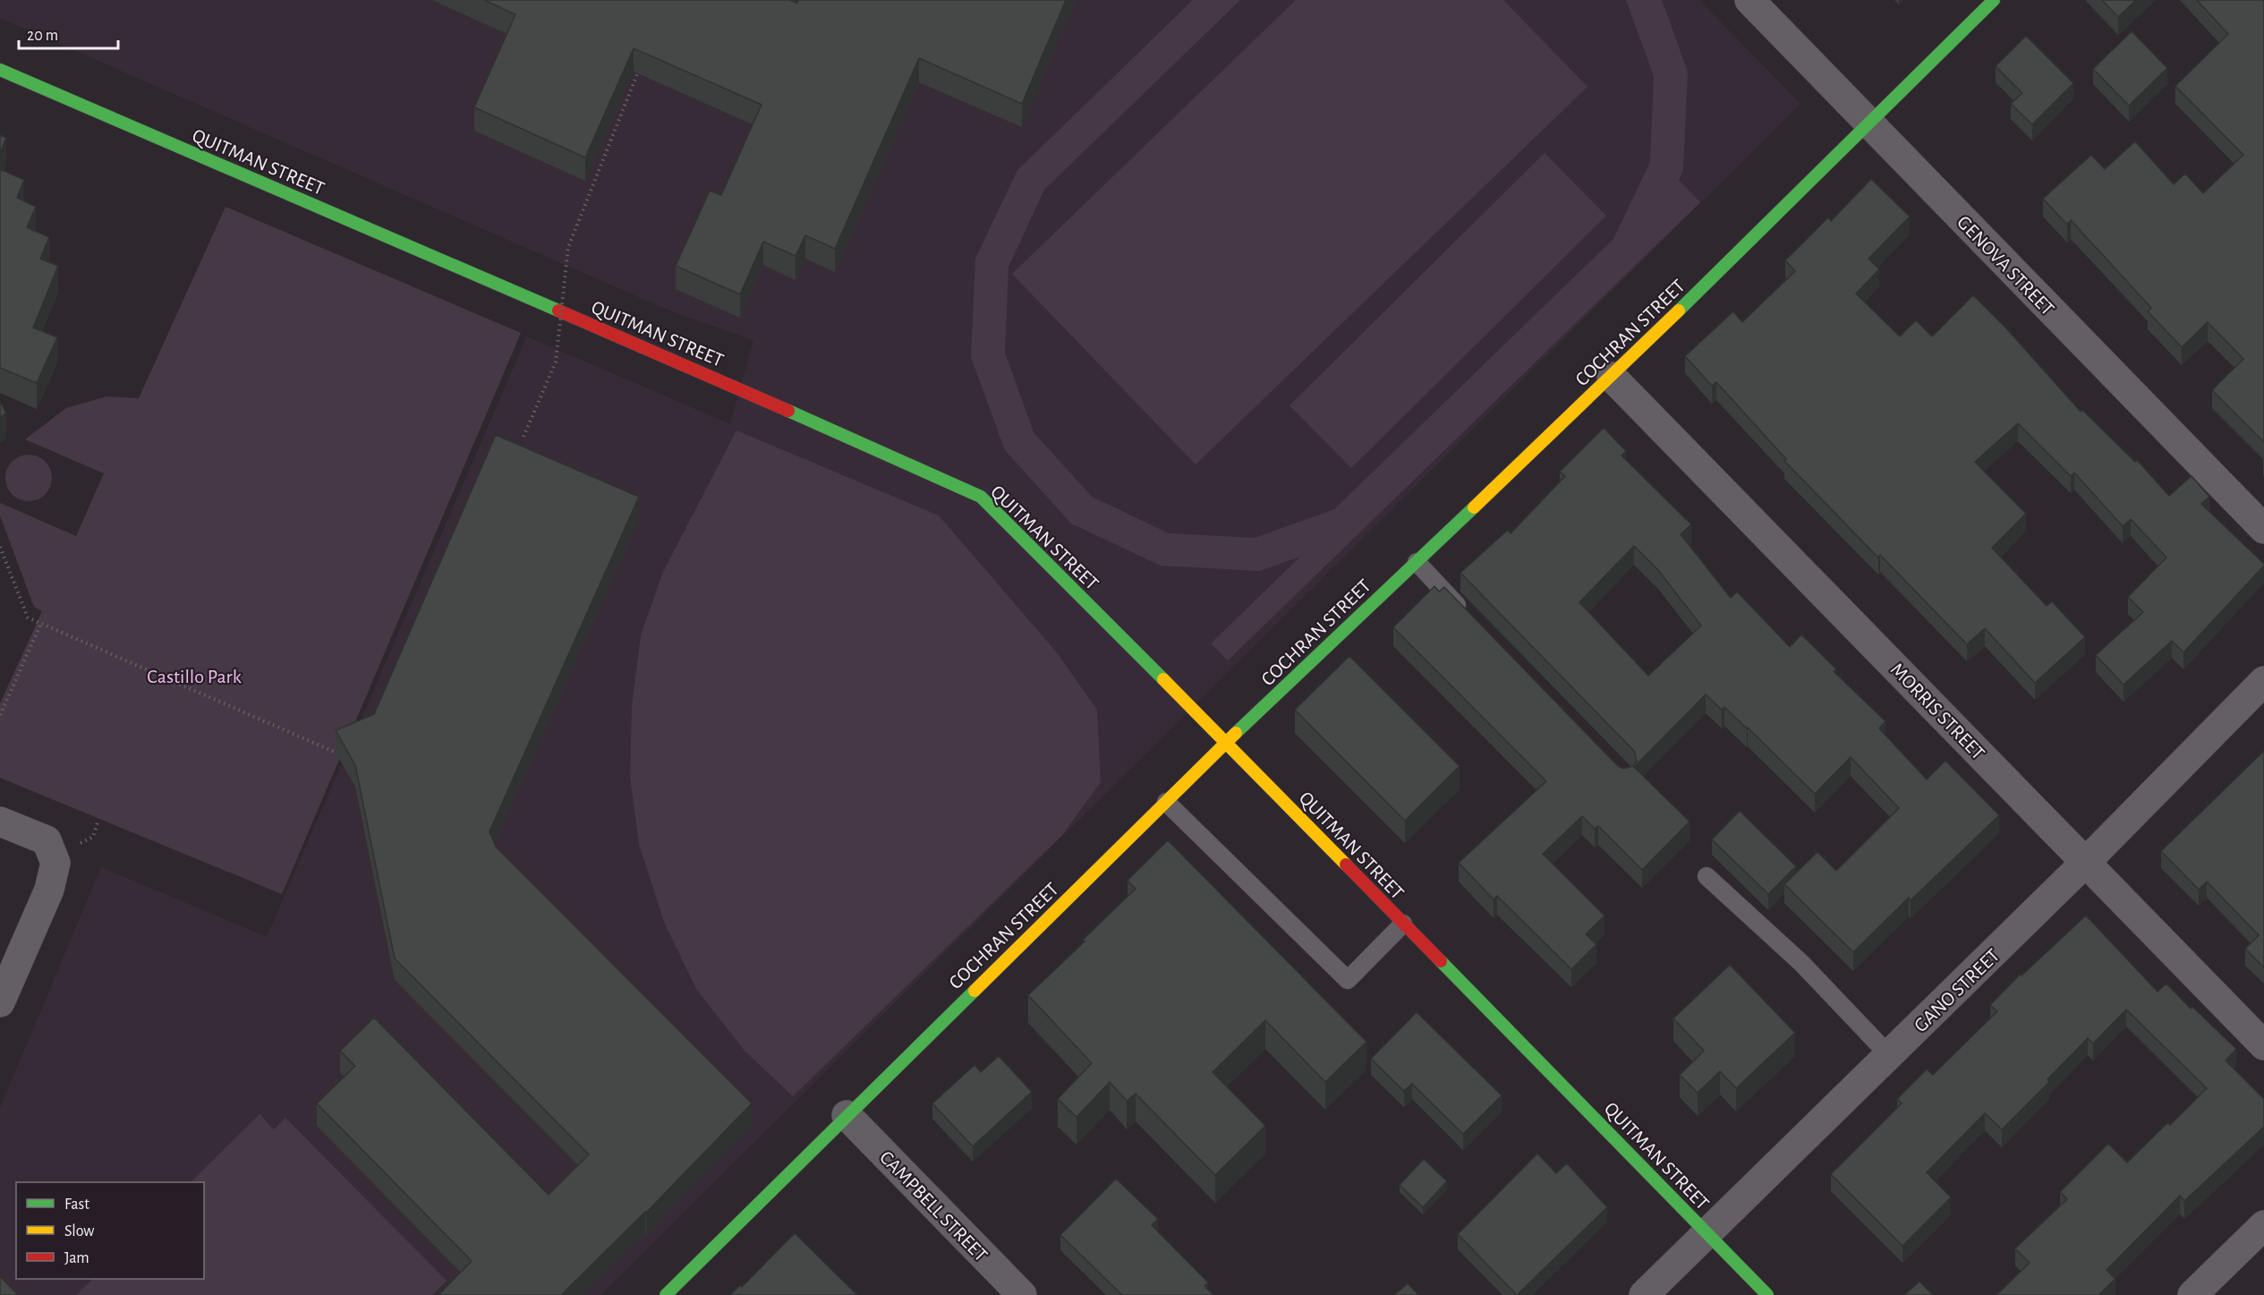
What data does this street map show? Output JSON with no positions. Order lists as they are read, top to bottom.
{
  "streets": {
    "main road": ["QUITMAN STREET", "COCHRAN STREET"],
    "street": [
      "GENOVA STREET",
      "MORRIS STREET",
      "GANO STREET",
      "CAMPBELL STREET"
    ]
  },
  "crossings": [
    ["QUITMAN STREET", "COCHRAN STREET"],
    ["QUITMAN STREET", "GANO STREET"],
    ["GENOVA STREET", "COCHRAN STREET"],
    ["COCHRAN STREET", "MORRIS STREET"],
    ["COCHRAN STREET", "CAMPBELL STREET"],
    ["MORRIS STREET", "GANO STREET"]
  ],
  "parks": ["Castillo Park"],
  "legend": ["Fast", "Slow", "Jam"],
  "scale_bar": "20 m"
}
